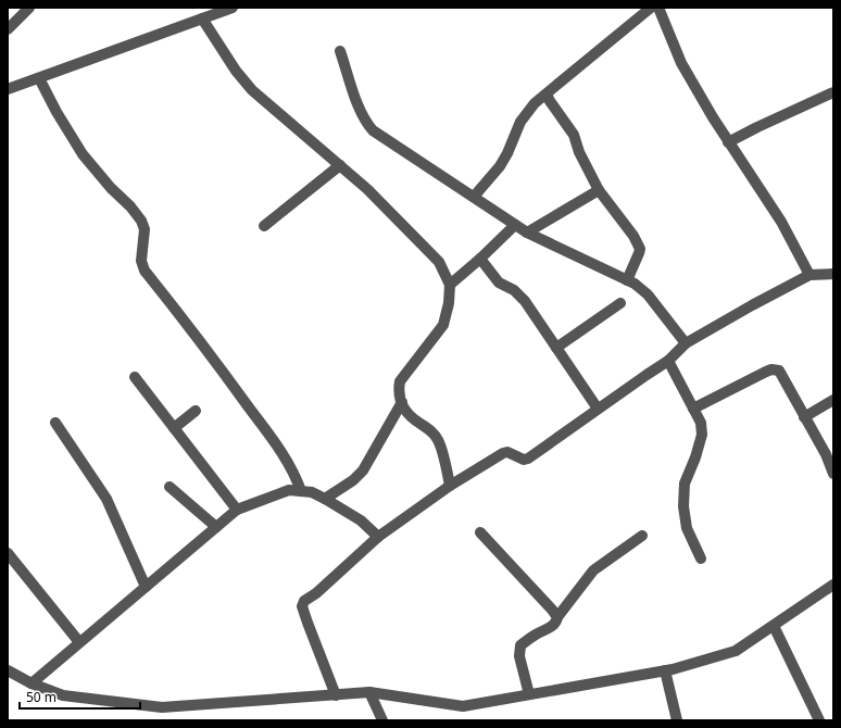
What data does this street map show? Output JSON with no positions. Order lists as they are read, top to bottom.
{
  "scale_bar": "50 m"
}
